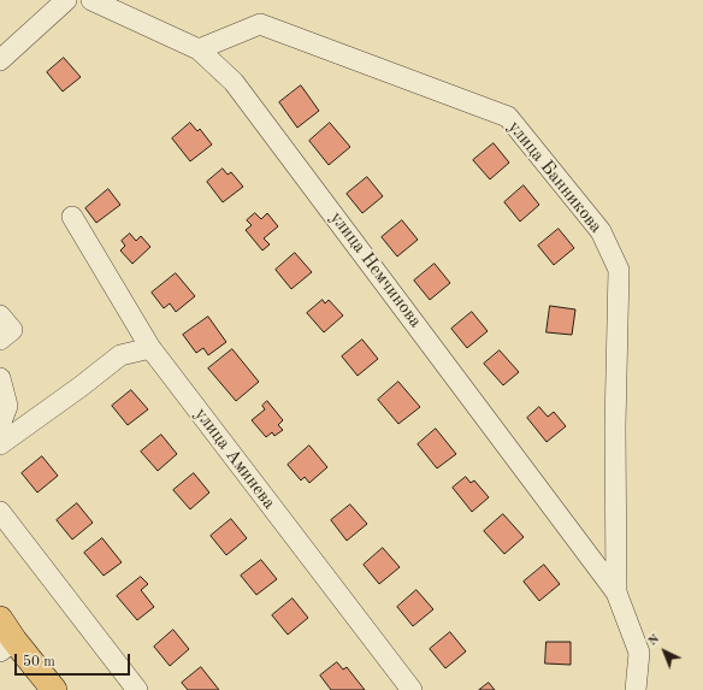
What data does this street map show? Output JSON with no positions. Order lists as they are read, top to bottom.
{
  "streets": {
    "street": ["улица Банникова", "улица Немчинова", "улица Аминева"]
  },
  "crossings": [
    ["улица Банникова", "улица Немчинова"]
  ],
  "scale_bar": "50 m",
  "north": "top left"
}
